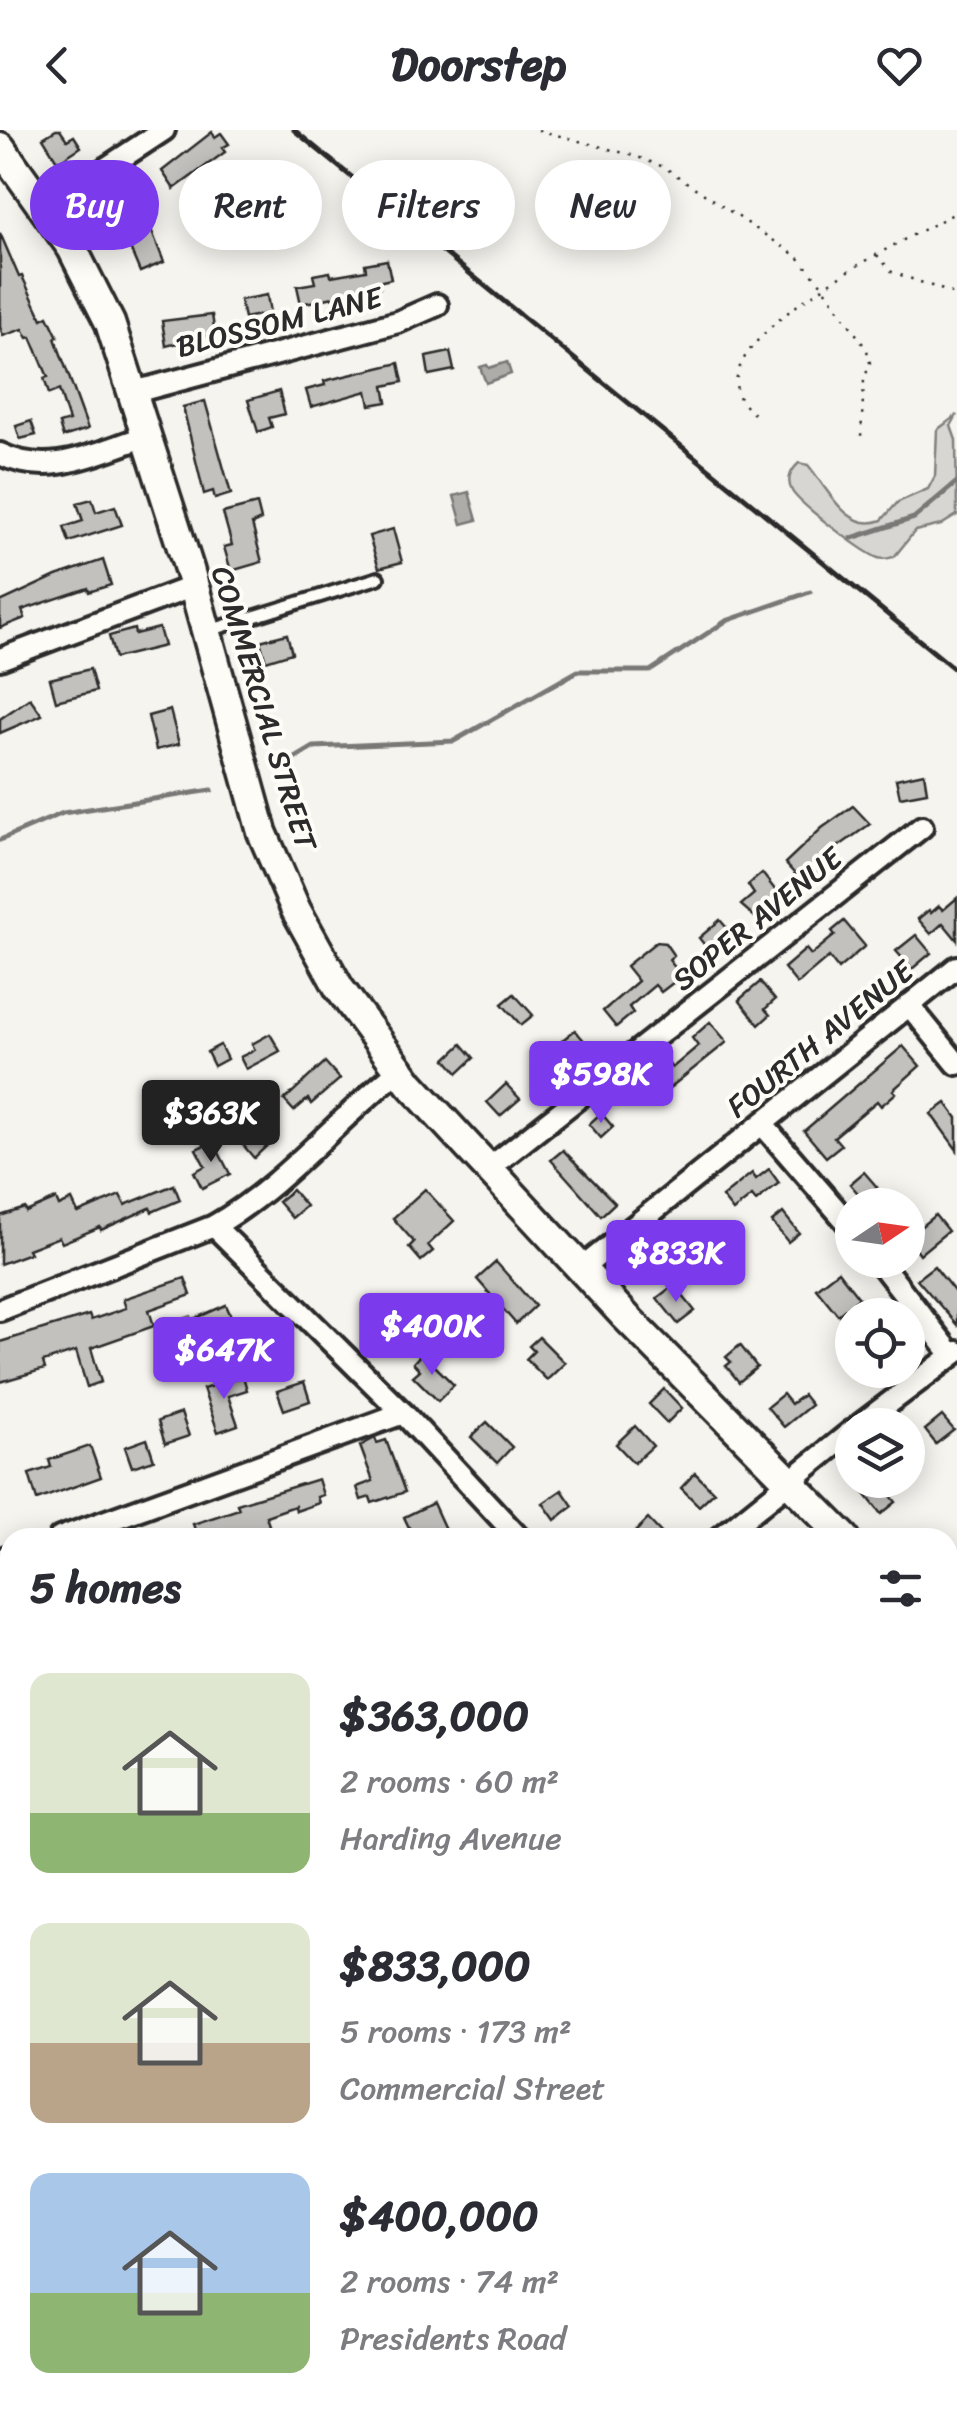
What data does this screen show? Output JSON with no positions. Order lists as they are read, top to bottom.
{
  "streets": {
    "main road": ["COMMERCIAL STREET"],
    "street": ["BLOSSOM LANE", "SOPER AVENUE", "FOURTH AVENUE"]
  },
  "crossings": [
    ["BLOSSOM LANE", "COMMERCIAL STREET"],
    ["COMMERCIAL STREET", "SOPER AVENUE"],
    ["COMMERCIAL STREET", "FOURTH AVENUE"]
  ],
  "north": "right",
  "page": {
    "header": "Doorstep",
    "chip": [
      "Buy",
      "Rent",
      "Filters",
      "New"
    ],
    "price": [
      "$598K",
      "$363K",
      "$833K",
      "$400K",
      "$647K"
    ],
    "heading": "5 homes",
    "list": [
      {
        "name": "$363,000",
        "note": "2 rooms · 60 m² · Harding Avenue"
      },
      {
        "name": "$833,000",
        "note": "5 rooms · 173 m² · Commercial Street"
      },
      {
        "name": "$400,000",
        "note": "2 rooms · 74 m² · Presidents Road"
      }
    ]
  }
}
